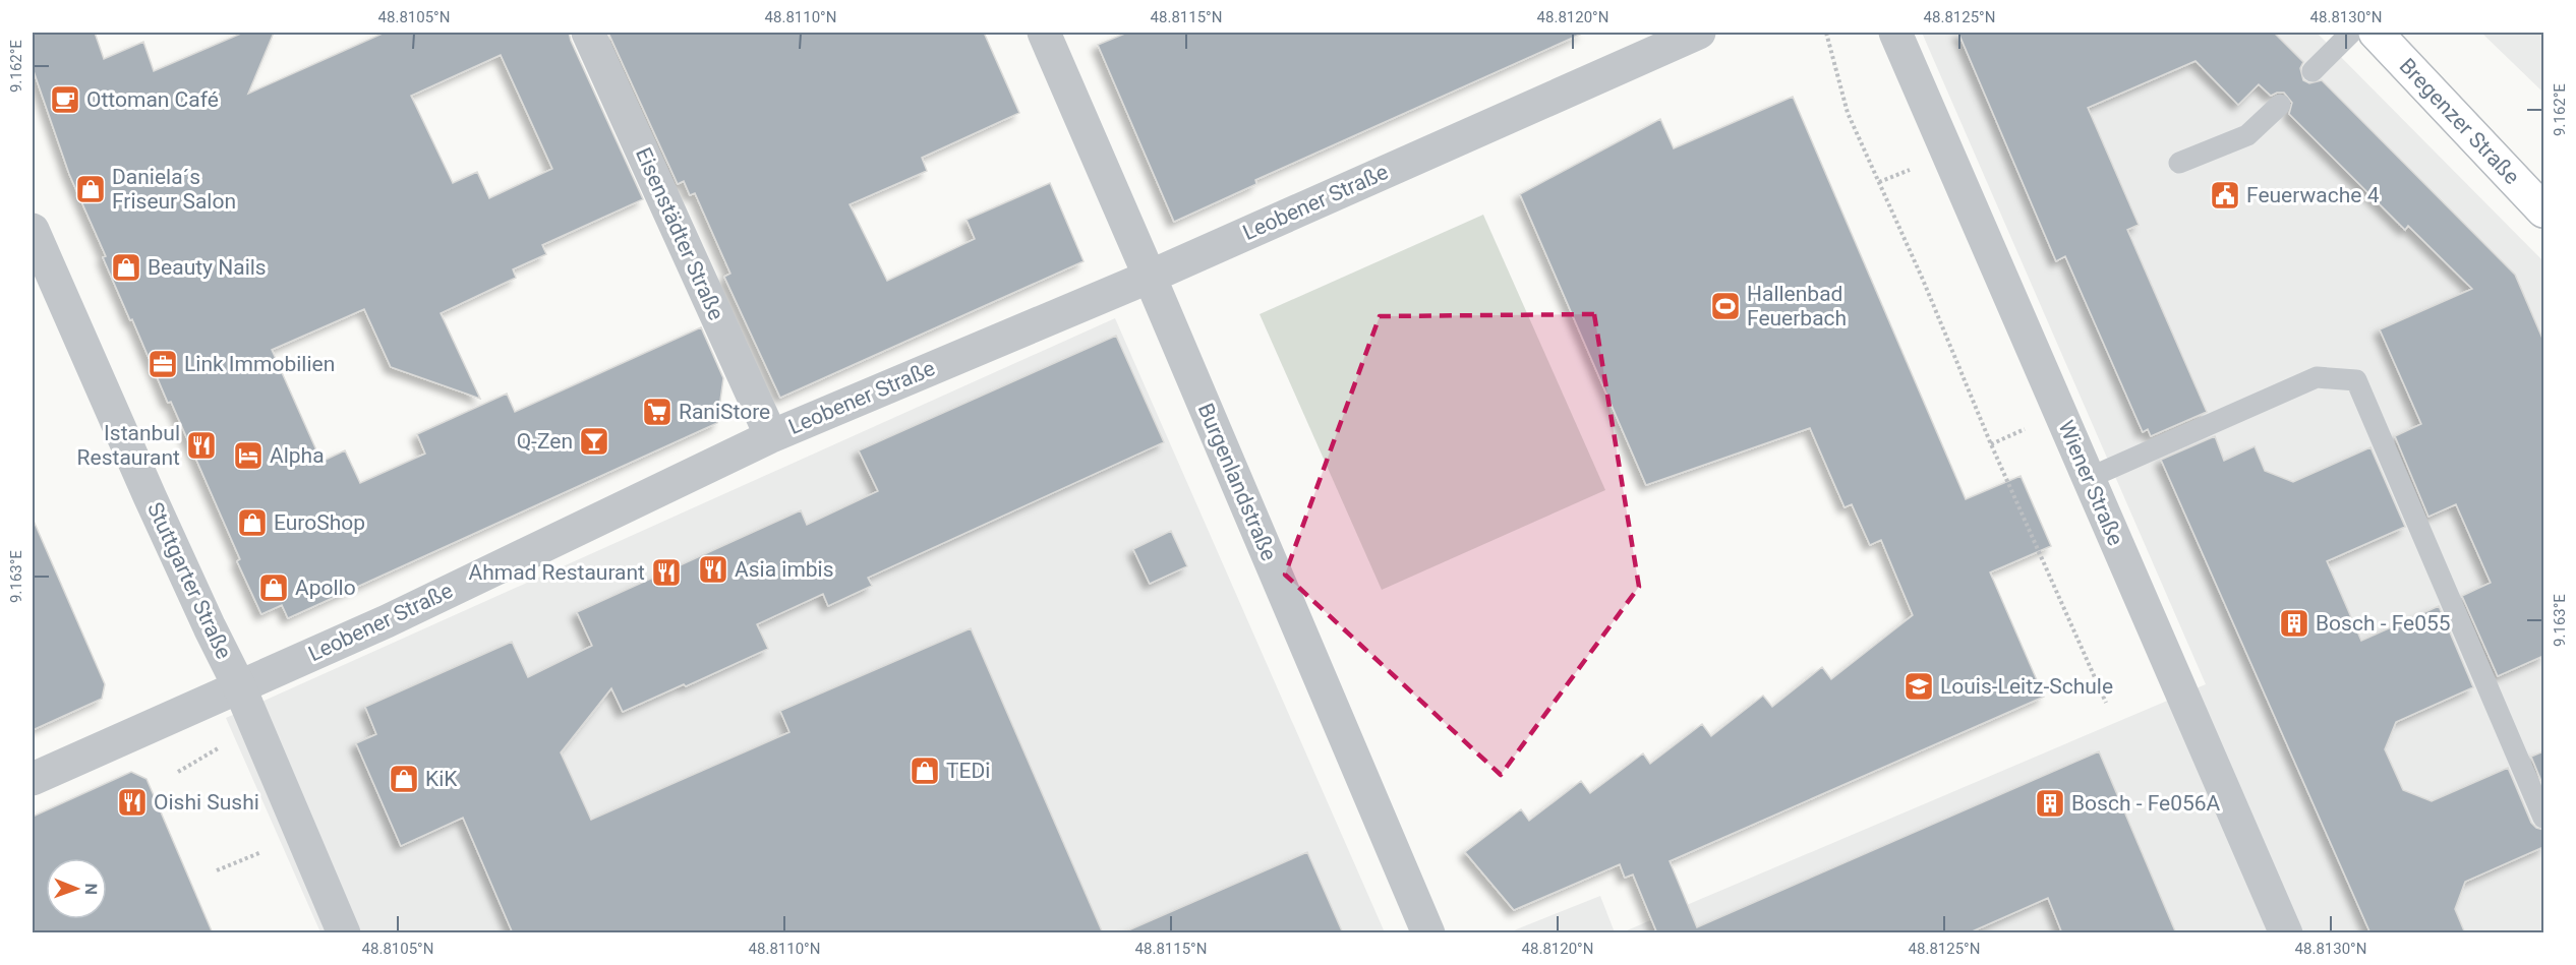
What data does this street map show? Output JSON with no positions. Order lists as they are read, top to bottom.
{
  "streets": {
    "main road": ["Bregenzer Straße"],
    "street": [
      "Leobener Straße",
      "Eisenstädter Straße",
      "Burgenlandstraße",
      "Wiener Straße",
      "Stuttgarter Straße"
    ]
  },
  "crossings": [
    ["Leobener Straße", "Eisenstädter Straße"],
    ["Leobener Straße", "Burgenlandstraße"],
    ["Leobener Straße", "Stuttgarter Straße"]
  ],
  "places": {
    "cafe": ["Ottoman Café"],
    "shop": [
      "Daniela´s Friseur Salon",
      "Beauty Nails",
      "EuroShop",
      "Apollo",
      "TEDi",
      "KiK"
    ],
    "public building": ["Feuerwache 4"],
    "sports": ["Hallenbad Feuerbach"],
    "office": ["Link Immobilien"],
    "supermarket": ["RaniStore"],
    "bar": ["Q-Zen"],
    "restaurant": [
      "Istanbul Restaurant",
      "Asia imbis",
      "Ahmad Restaurant",
      "Oishi Sushi"
    ],
    "hotel": ["Alpha"],
    "building": ["Bosch - Fe055", "Bosch - Fe056A"],
    "school or university": ["Louis-Leitz-Schule"]
  },
  "north": "right",
  "coordinates": [
    "48.8105°N",
    "48.8110°N",
    "48.8115°N",
    "48.8120°N",
    "48.8125°N",
    "48.8130°N",
    "9.162°E",
    "9.163°E"
  ]
}
